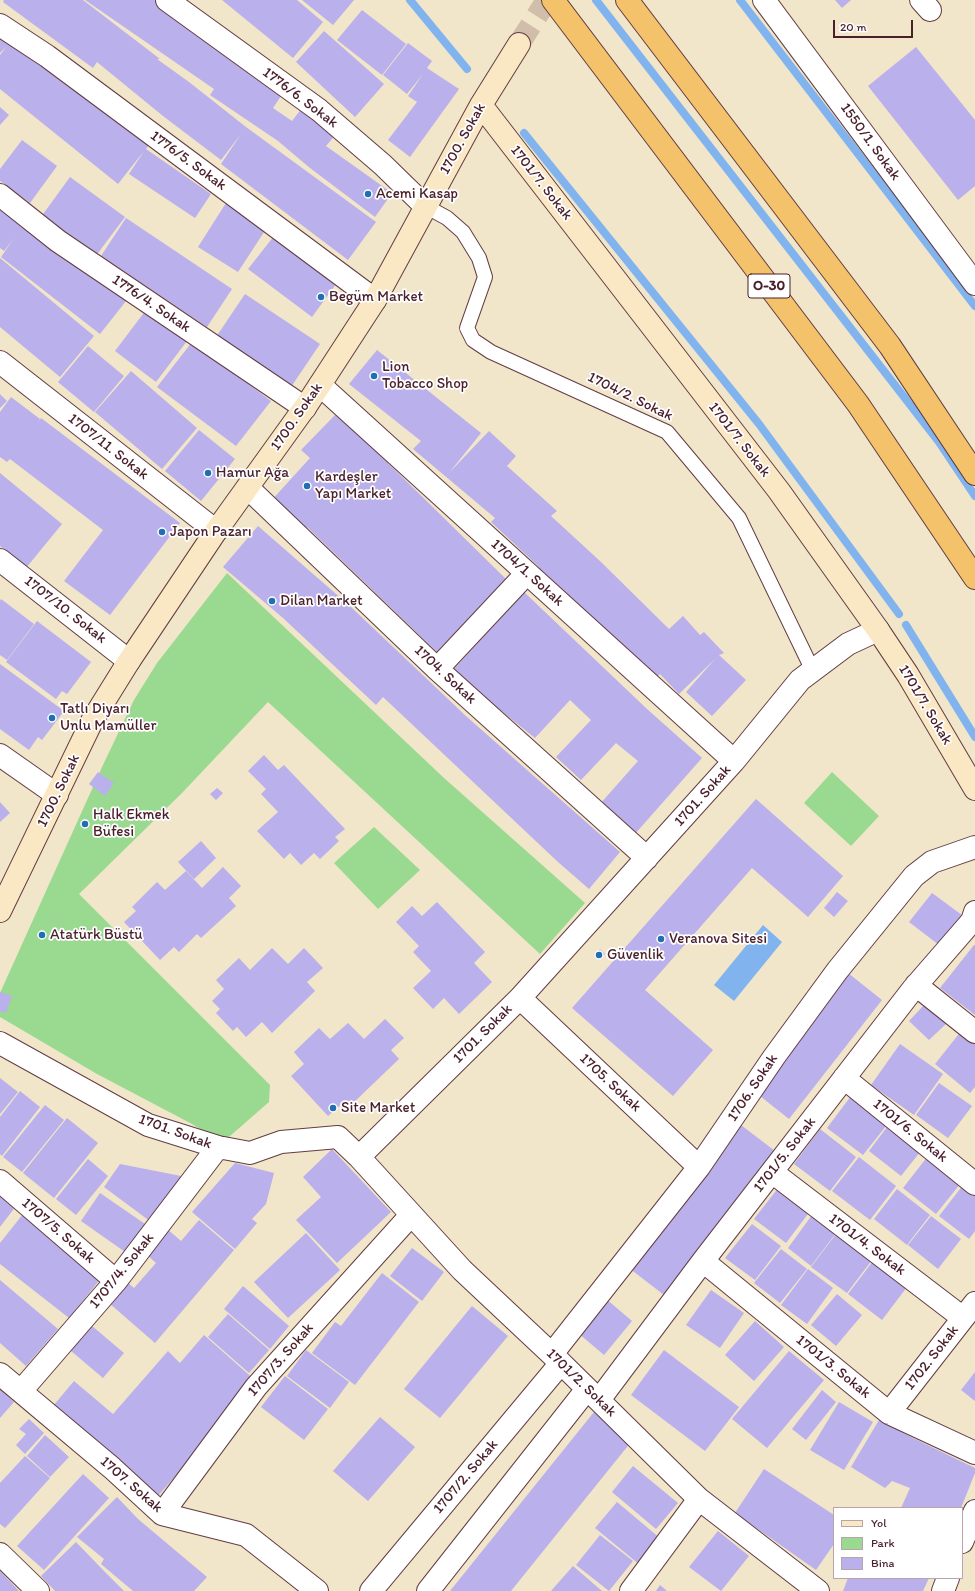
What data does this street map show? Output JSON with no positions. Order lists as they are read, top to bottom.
{
  "streets": {
    "highway": ["O-30"],
    "street": [
      "1776/6. Sokak",
      "1700. Sokak",
      "1550/1. Sokak",
      "1776/5. Sokak",
      "1701/7. Sokak",
      "1776/4. Sokak",
      "1707/11. Sokak",
      "1704/1. Sokak",
      "1707/10. Sokak",
      "1704. Sokak",
      "1701. Sokak",
      "1705. Sokak",
      "1706. Sokak",
      "1701/6. Sokak",
      "1701/5. Sokak",
      "1707/5. Sokak",
      "1701/4. Sokak",
      "1707/4. Sokak",
      "1702. Sokak",
      "1707/3. Sokak",
      "1701/3. Sokak",
      "1701/2. Sokak",
      "1707/2. Sokak",
      "1707. Sokak"
    ],
    "lane": ["1704/2. Sokak"]
  },
  "crossings": [
    ["1776/6. Sokak", "1700. Sokak"],
    ["1776/6. Sokak", "1704/2. Sokak"],
    ["1700. Sokak", "1776/5. Sokak"],
    ["1700. Sokak", "1701/7. Sokak"],
    ["1700. Sokak", "1776/4. Sokak"],
    ["1700. Sokak", "1704/2. Sokak"],
    ["1700. Sokak", "1707/11. Sokak"],
    ["1700. Sokak", "1704/1. Sokak"],
    ["1700. Sokak", "1707/10. Sokak"],
    ["1700. Sokak", "1704. Sokak"],
    ["1701/7. Sokak", "1701. Sokak"],
    ["1704/2. Sokak", "1701. Sokak"],
    ["1704/1. Sokak", "1701. Sokak"],
    ["1704. Sokak", "1701. Sokak"],
    ["1701. Sokak", "1705. Sokak"],
    ["1701. Sokak", "1707/4. Sokak"],
    ["1701. Sokak", "1701/2. Sokak"],
    ["1705. Sokak", "1706. Sokak"],
    ["1706. Sokak", "1701/2. Sokak"],
    ["1706. Sokak", "1707/2. Sokak"],
    ["1701/6. Sokak", "1701/5. Sokak"],
    ["1701/5. Sokak", "1701/4. Sokak"],
    ["1701/5. Sokak", "1701/3. Sokak"],
    ["1701/5. Sokak", "1701/2. Sokak"],
    ["1707/5. Sokak", "1707/4. Sokak"],
    ["1701/4. Sokak", "1702. Sokak"],
    ["1707/4. Sokak", "1707. Sokak"],
    ["1702. Sokak", "1701/3. Sokak"],
    ["1707/3. Sokak", "1701/2. Sokak"],
    ["1707/3. Sokak", "1707. Sokak"],
    ["1701/2. Sokak", "1707/2. Sokak"]
  ],
  "places": [
    "Acemi Kasap",
    "Begüm Market",
    "Lion Tobacco Shop",
    "Hamur Ağa",
    "Kardeşler Yapı Market",
    "Japon Pazarı",
    "Dilan Market",
    "Tatlı Diyarı Unlu Mamüller",
    "Halk Ekmek Büfesi",
    "Atatürk Büstü",
    "Veranova Sitesi",
    "Güvenlik",
    "Site Market"
  ],
  "legend": ["Yol", "Park", "Bina"],
  "scale_bar": "20 m"
}
